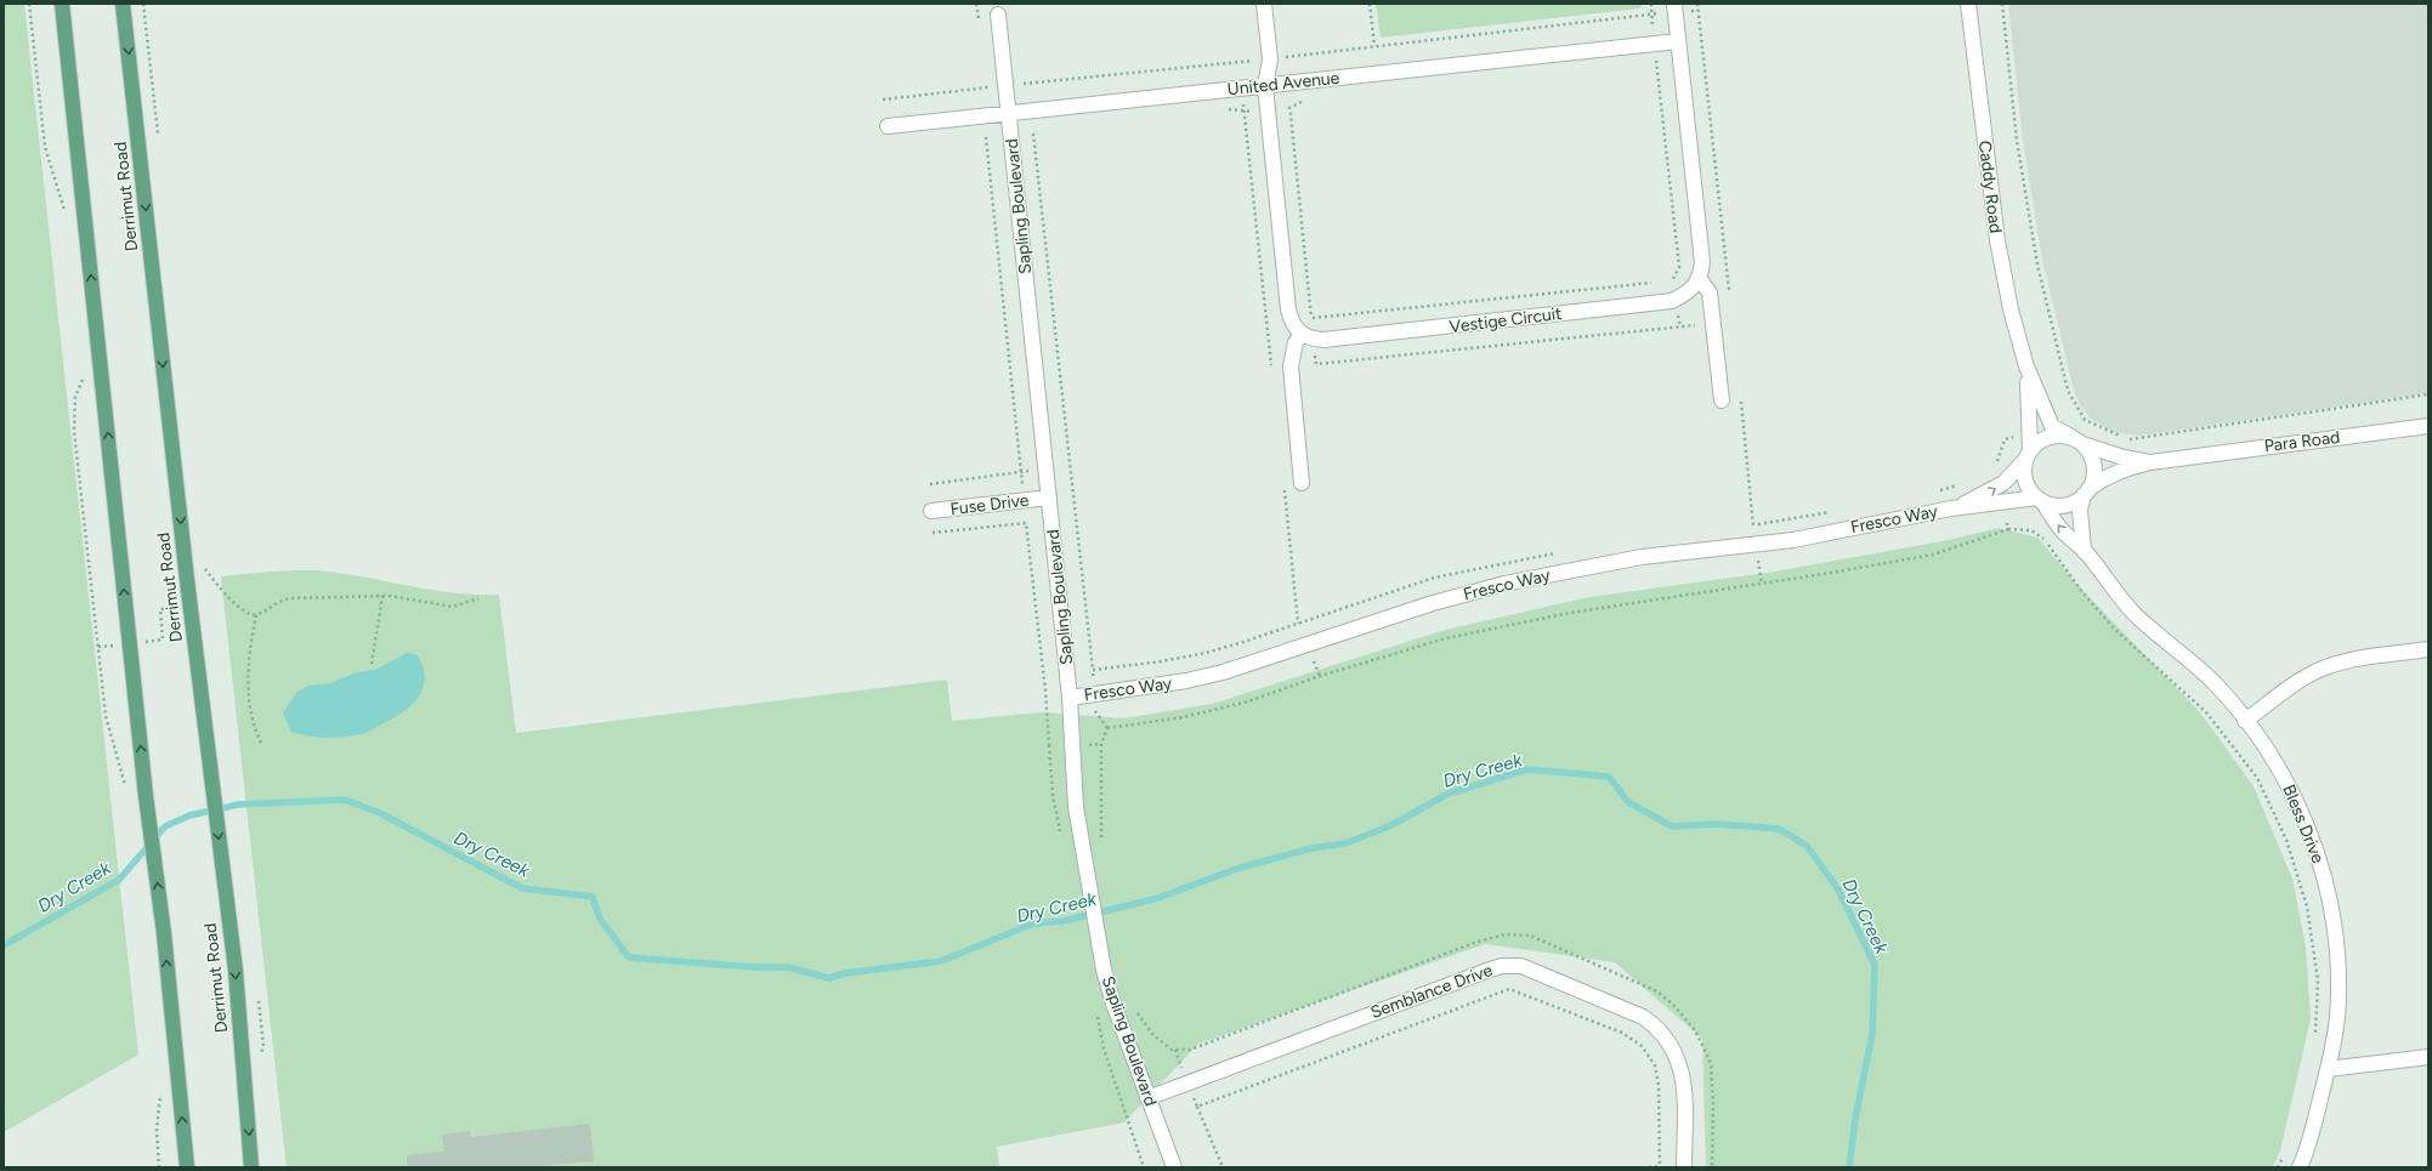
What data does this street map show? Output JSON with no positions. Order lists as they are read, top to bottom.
{
  "streets": {
    "main road": ["Derrimut Road"],
    "street": [
      "United Avenue",
      "Caddy Road",
      "Sapling Boulevard",
      "Vestige Circuit",
      "Para Road",
      "Fuse Drive",
      "Fresco Way",
      "Bless Drive",
      "Semblance Drive"
    ]
  },
  "crossings": [
    ["United Avenue", "Sapling Boulevard"],
    ["Caddy Road", "Fresco Way"],
    ["Caddy Road", "Bless Drive"],
    ["Sapling Boulevard", "Fuse Drive"],
    ["Sapling Boulevard", "Fresco Way"],
    ["Sapling Boulevard", "Semblance Drive"],
    ["Fresco Way", "Bless Drive"]
  ],
  "water": ["Dry Creek"]
}
